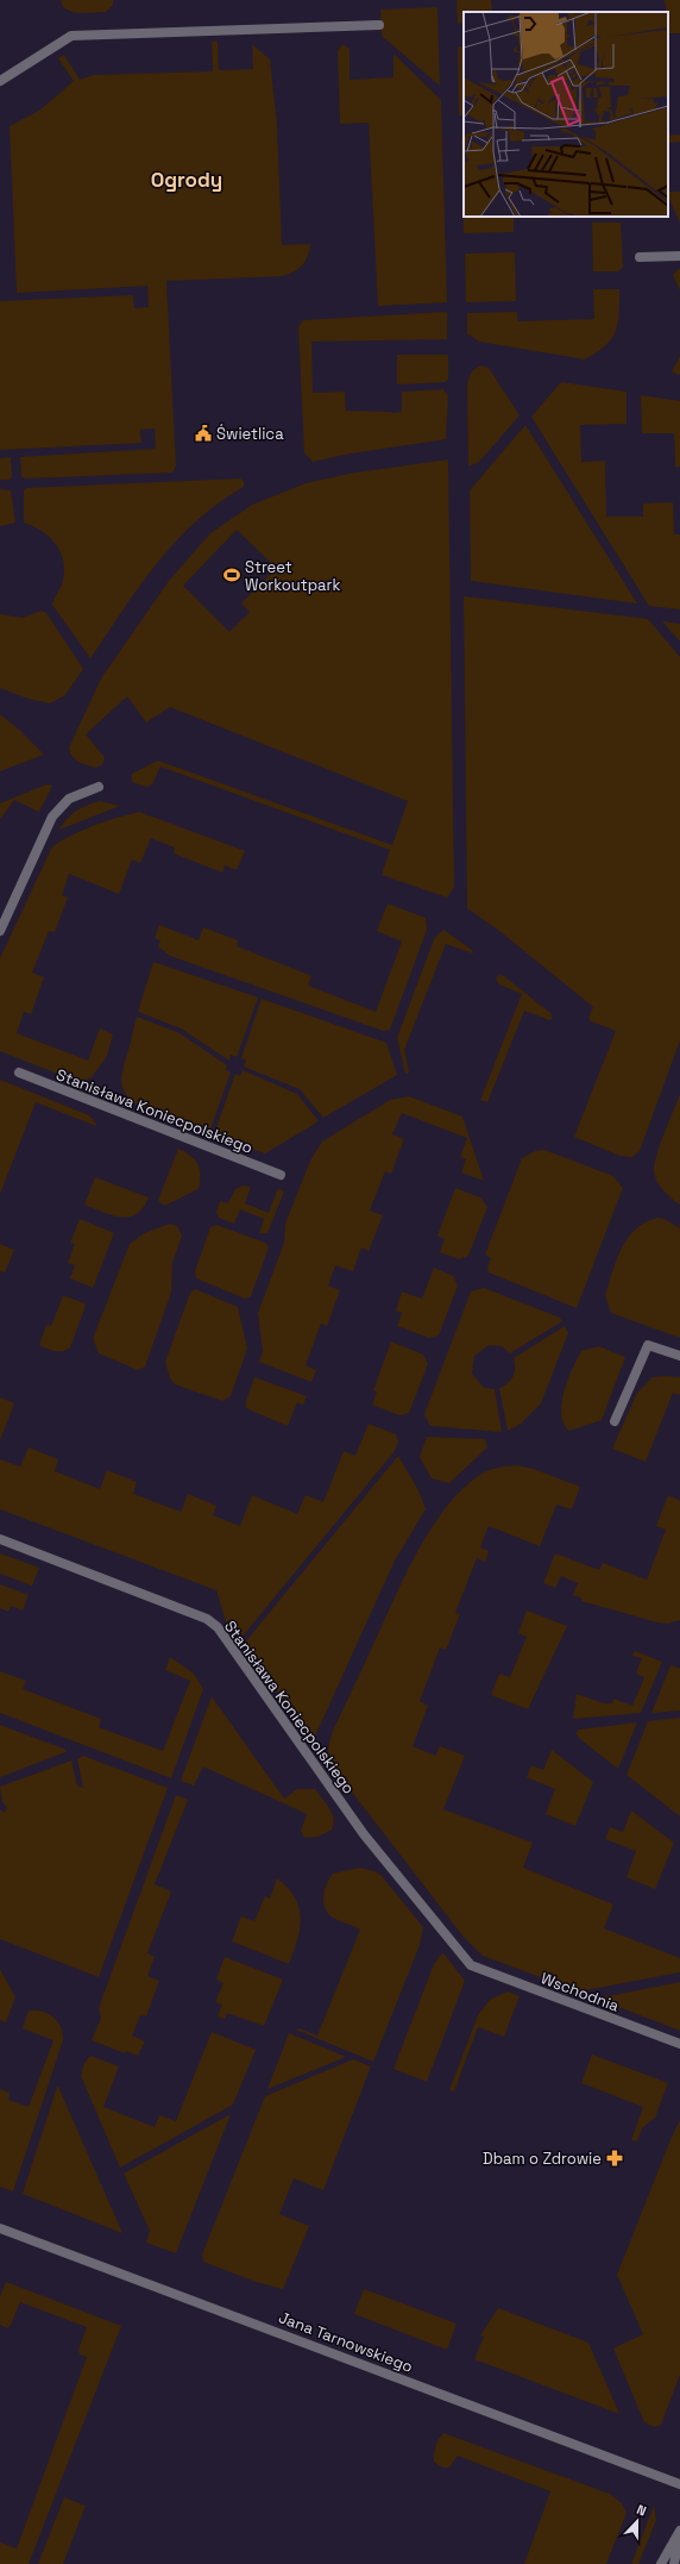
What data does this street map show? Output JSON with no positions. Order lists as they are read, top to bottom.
{
  "streets": {
    "street": ["Stanisława Koniecpolskiego", "Wschodnia", "Jana Tarnowskiego"]
  },
  "crossings": [
    ["Stanisława Koniecpolskiego", "Wschodnia"]
  ],
  "districts": ["Ogrody"],
  "places": {
    "public building": ["Świetlica"],
    "sports": ["Street Workoutpark"],
    "pharmacy": ["Dbam o Zdrowie"]
  },
  "north": "top"
}
